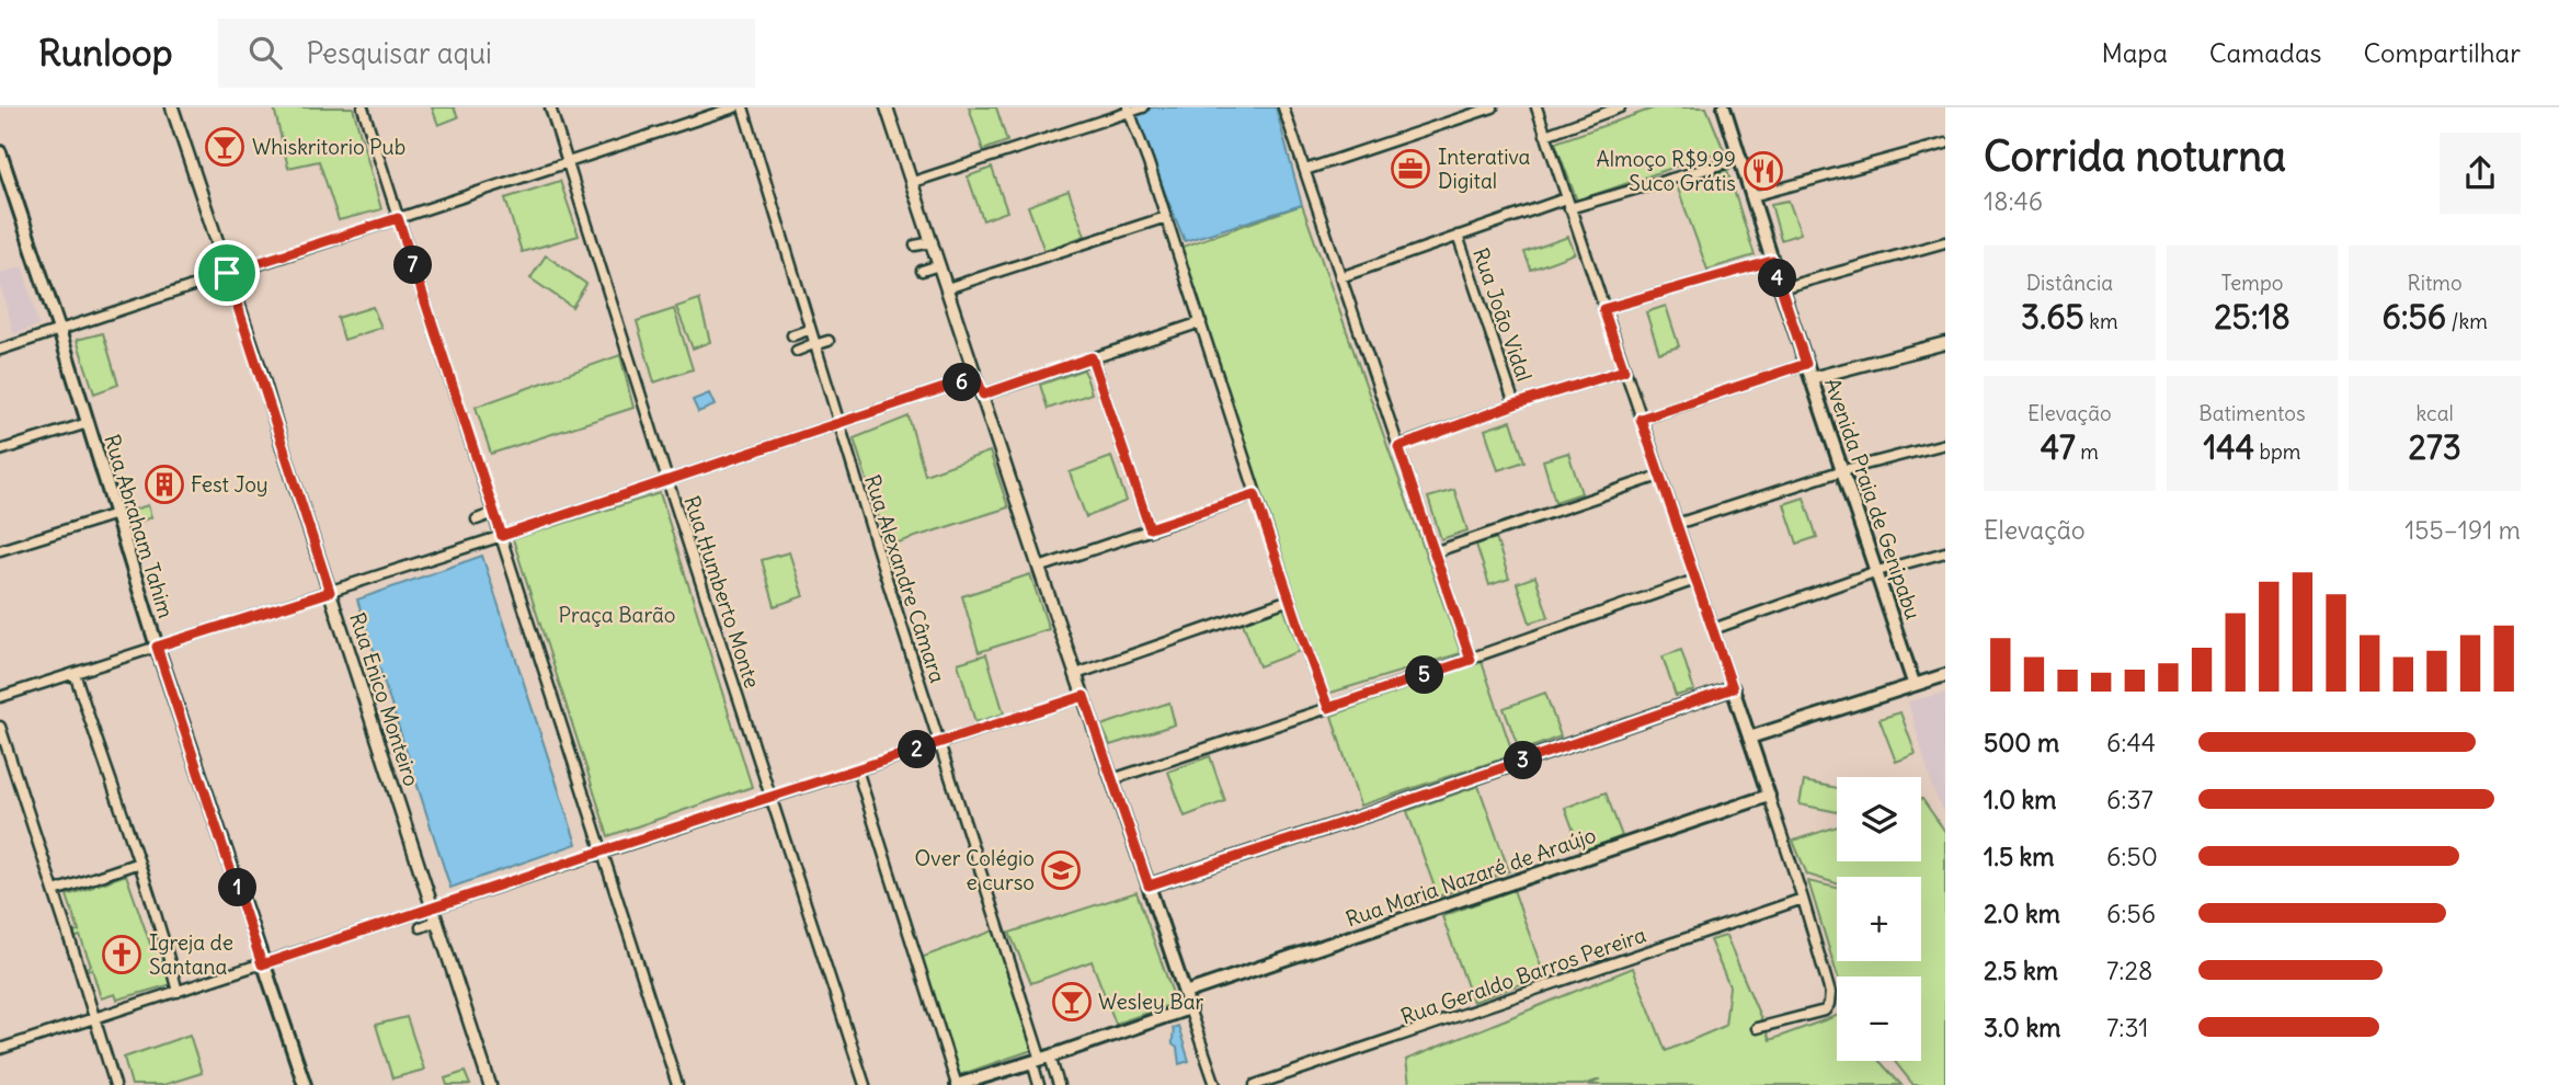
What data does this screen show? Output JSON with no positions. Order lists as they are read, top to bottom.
{
  "streets": {
    "main road": ["Avenida Praia de Genipabu", "Rua Abraham Tahim", "Rua Maria Nazaré de Araújo"],
    "street": [
      "Rua João Vidal",
      "Rua Alexandre Câmara",
      "Rua Humberto Monte",
      "Rua Enico Monteiro",
      "Rua Geraldo Barros Pereira"
    ]
  },
  "parks": ["Praça Barão"],
  "places": {
    "bar": ["Whiskritorio Pub", "Wesley Bar"],
    "office": ["Interativa Digital"],
    "restaurant": ["Almoço R$9.99 Suco Grátis"],
    "building": ["Fest Joy"],
    "school or university": ["Over Colégio e curso"],
    "church": ["Igreja de Santana"]
  },
  "page": {
    "header": "Runloop",
    "search": "Pesquisar aqui",
    "nav": ["Mapa", "Camadas", "Compartilhar"],
    "heading": ["Corrida noturna", "18:46"],
    "stats": [
      ["Distância", "3.65 km"],
      ["Tempo", "25:18"],
      ["Ritmo", "6:56 /km"],
      ["Elevação", "47 m"],
      ["Batimentos", "144 bpm"],
      ["kcal", "273"]
    ],
    "pins": [
      "7",
      "4",
      "6",
      "5",
      "2",
      "3",
      "1"
    ],
    "chart": ["Elevação", "155–191 m"],
    "list": [
      {
        "name": "500 m",
        "note": "6:44"
      },
      {
        "name": "1.0 km",
        "note": "6:37"
      },
      {
        "name": "1.5 km",
        "note": "6:50"
      },
      {
        "name": "2.0 km",
        "note": "6:56"
      },
      {
        "name": "2.5 km",
        "note": "7:28"
      },
      {
        "name": "3.0 km",
        "note": "7:31"
      }
    ],
    "map_buttons": ["+", "−"]
  }
}
